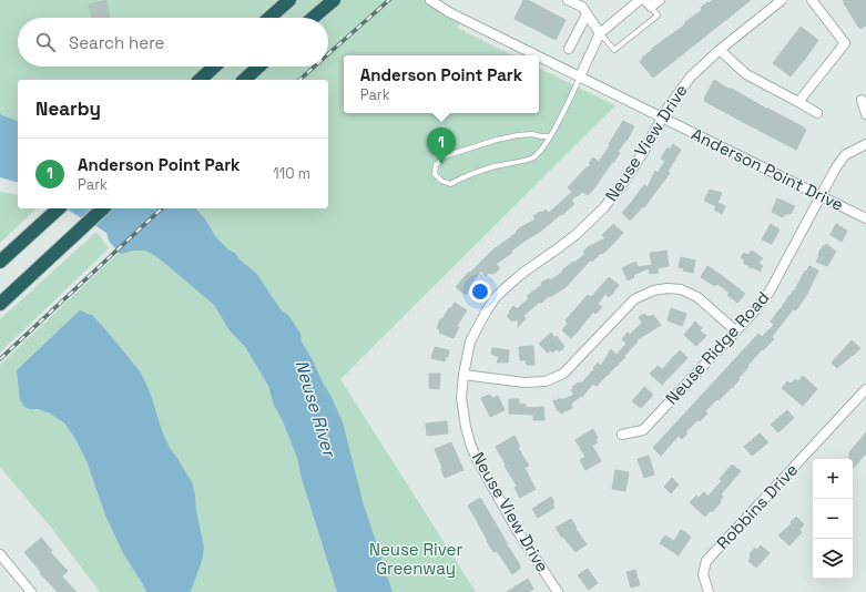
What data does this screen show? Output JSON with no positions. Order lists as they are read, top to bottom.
{
  "streets": {
    "street": [
      "Neuse View Drive",
      "Anderson Point Drive",
      "Neuse Ridge Road",
      "Robbins Drive"
    ]
  },
  "crossings": [
    ["Neuse View Drive", "Anderson Point Drive"],
    ["Anderson Point Drive", "Neuse Ridge Road"]
  ],
  "water": ["Neuse River"],
  "parks": ["Neuse River Greenway"],
  "page": {
    "search": "Search here",
    "popup": ["Anderson Point Park", "Park"],
    "heading": "Nearby",
    "pins": "1",
    "list": [
      {
        "mark": "1",
        "name": "Anderson Point Park",
        "note": "Park",
        "value": "110 m"
      }
    ],
    "map_buttons": ["+", "−"]
  }
}
